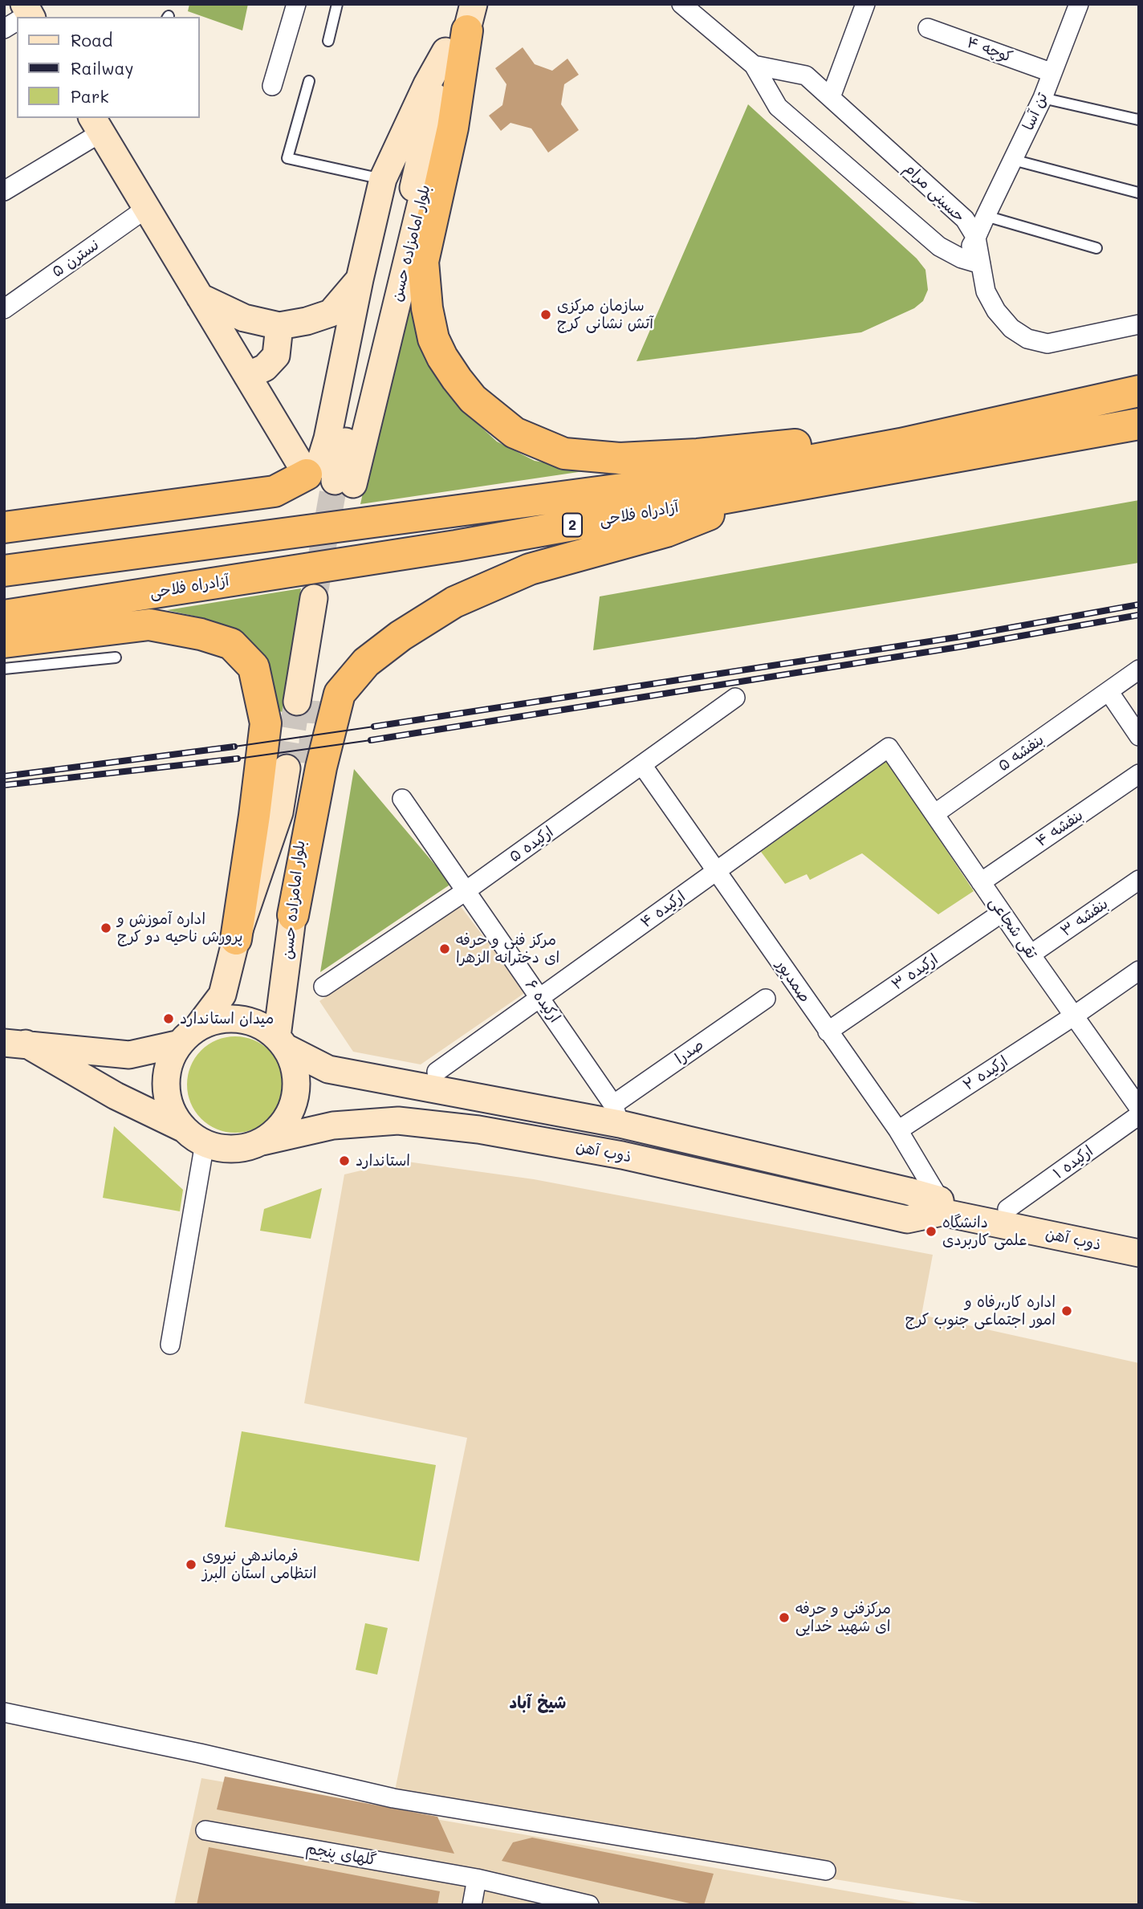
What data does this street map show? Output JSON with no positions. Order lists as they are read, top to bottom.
{
  "streets": {
    "highway": ["آزادراه فلاحی", "2"],
    "main road": ["بلوار امامزاده حسن", "ذوب آهن"],
    "street": [
      "کوچه ۴",
      "تن آسا",
      "حسینی مرام",
      "نسترن ۵",
      "بنفشه ۵",
      "بنفشه ۴",
      "ارکیده ۵",
      "ارکیده ۴",
      "بنفشه ۳",
      "تقی شجاعی",
      "ارکیده ۳",
      "صمدپور",
      "ارکیده ۶",
      "صدرا",
      "ارکیده ۲",
      "ارکیده ۱",
      "گلهای پنجم"
    ]
  },
  "crossings": [
    ["کوچه ۴", "تن آسا"],
    ["تن آسا", "حسینی مرام"],
    ["بلوار امامزاده حسن", "ذوب آهن"],
    ["بنفشه ۵", "تقی شجاعی"],
    ["بنفشه ۴", "تقی شجاعی"],
    ["ارکیده ۵", "صمدپور"],
    ["ارکیده ۵", "ارکیده ۶"],
    ["ارکیده ۴", "تقی شجاعی"],
    ["ارکیده ۴", "صمدپور"],
    ["ارکیده ۴", "ارکیده ۶"],
    ["بنفشه ۳", "تقی شجاعی"],
    ["تقی شجاعی", "ارکیده ۳"],
    ["تقی شجاعی", "ارکیده ۲"],
    ["ارکیده ۳", "صمدپور"],
    ["صمدپور", "ارکیده ۲"],
    ["صمدپور", "ذوب آهن"],
    ["ارکیده ۶", "صدرا"],
    ["ارکیده ۶", "ذوب آهن"],
    ["صدرا", "ذوب آهن"]
  ],
  "districts": ["شیخ آباد"],
  "places": [
    "سازمان مرکزی آتش نشانی کرج",
    "اداره آموزش و پرورش ناحیه دو کرج",
    "مرکز فنی و حرفه ای دخترانه الزهرا",
    "میدان استاندارد",
    "استاندارد",
    "دانشگاه علمی کاربردی",
    "اداره کار،رفاه و امور اجتماعی جنوب کرج",
    "فرماندهی نیروی انتظامی استان البرز",
    "مرکزفنی و حرفه ای شهید خدایی"
  ],
  "legend": ["Road", "Railway", "Park"]
}
